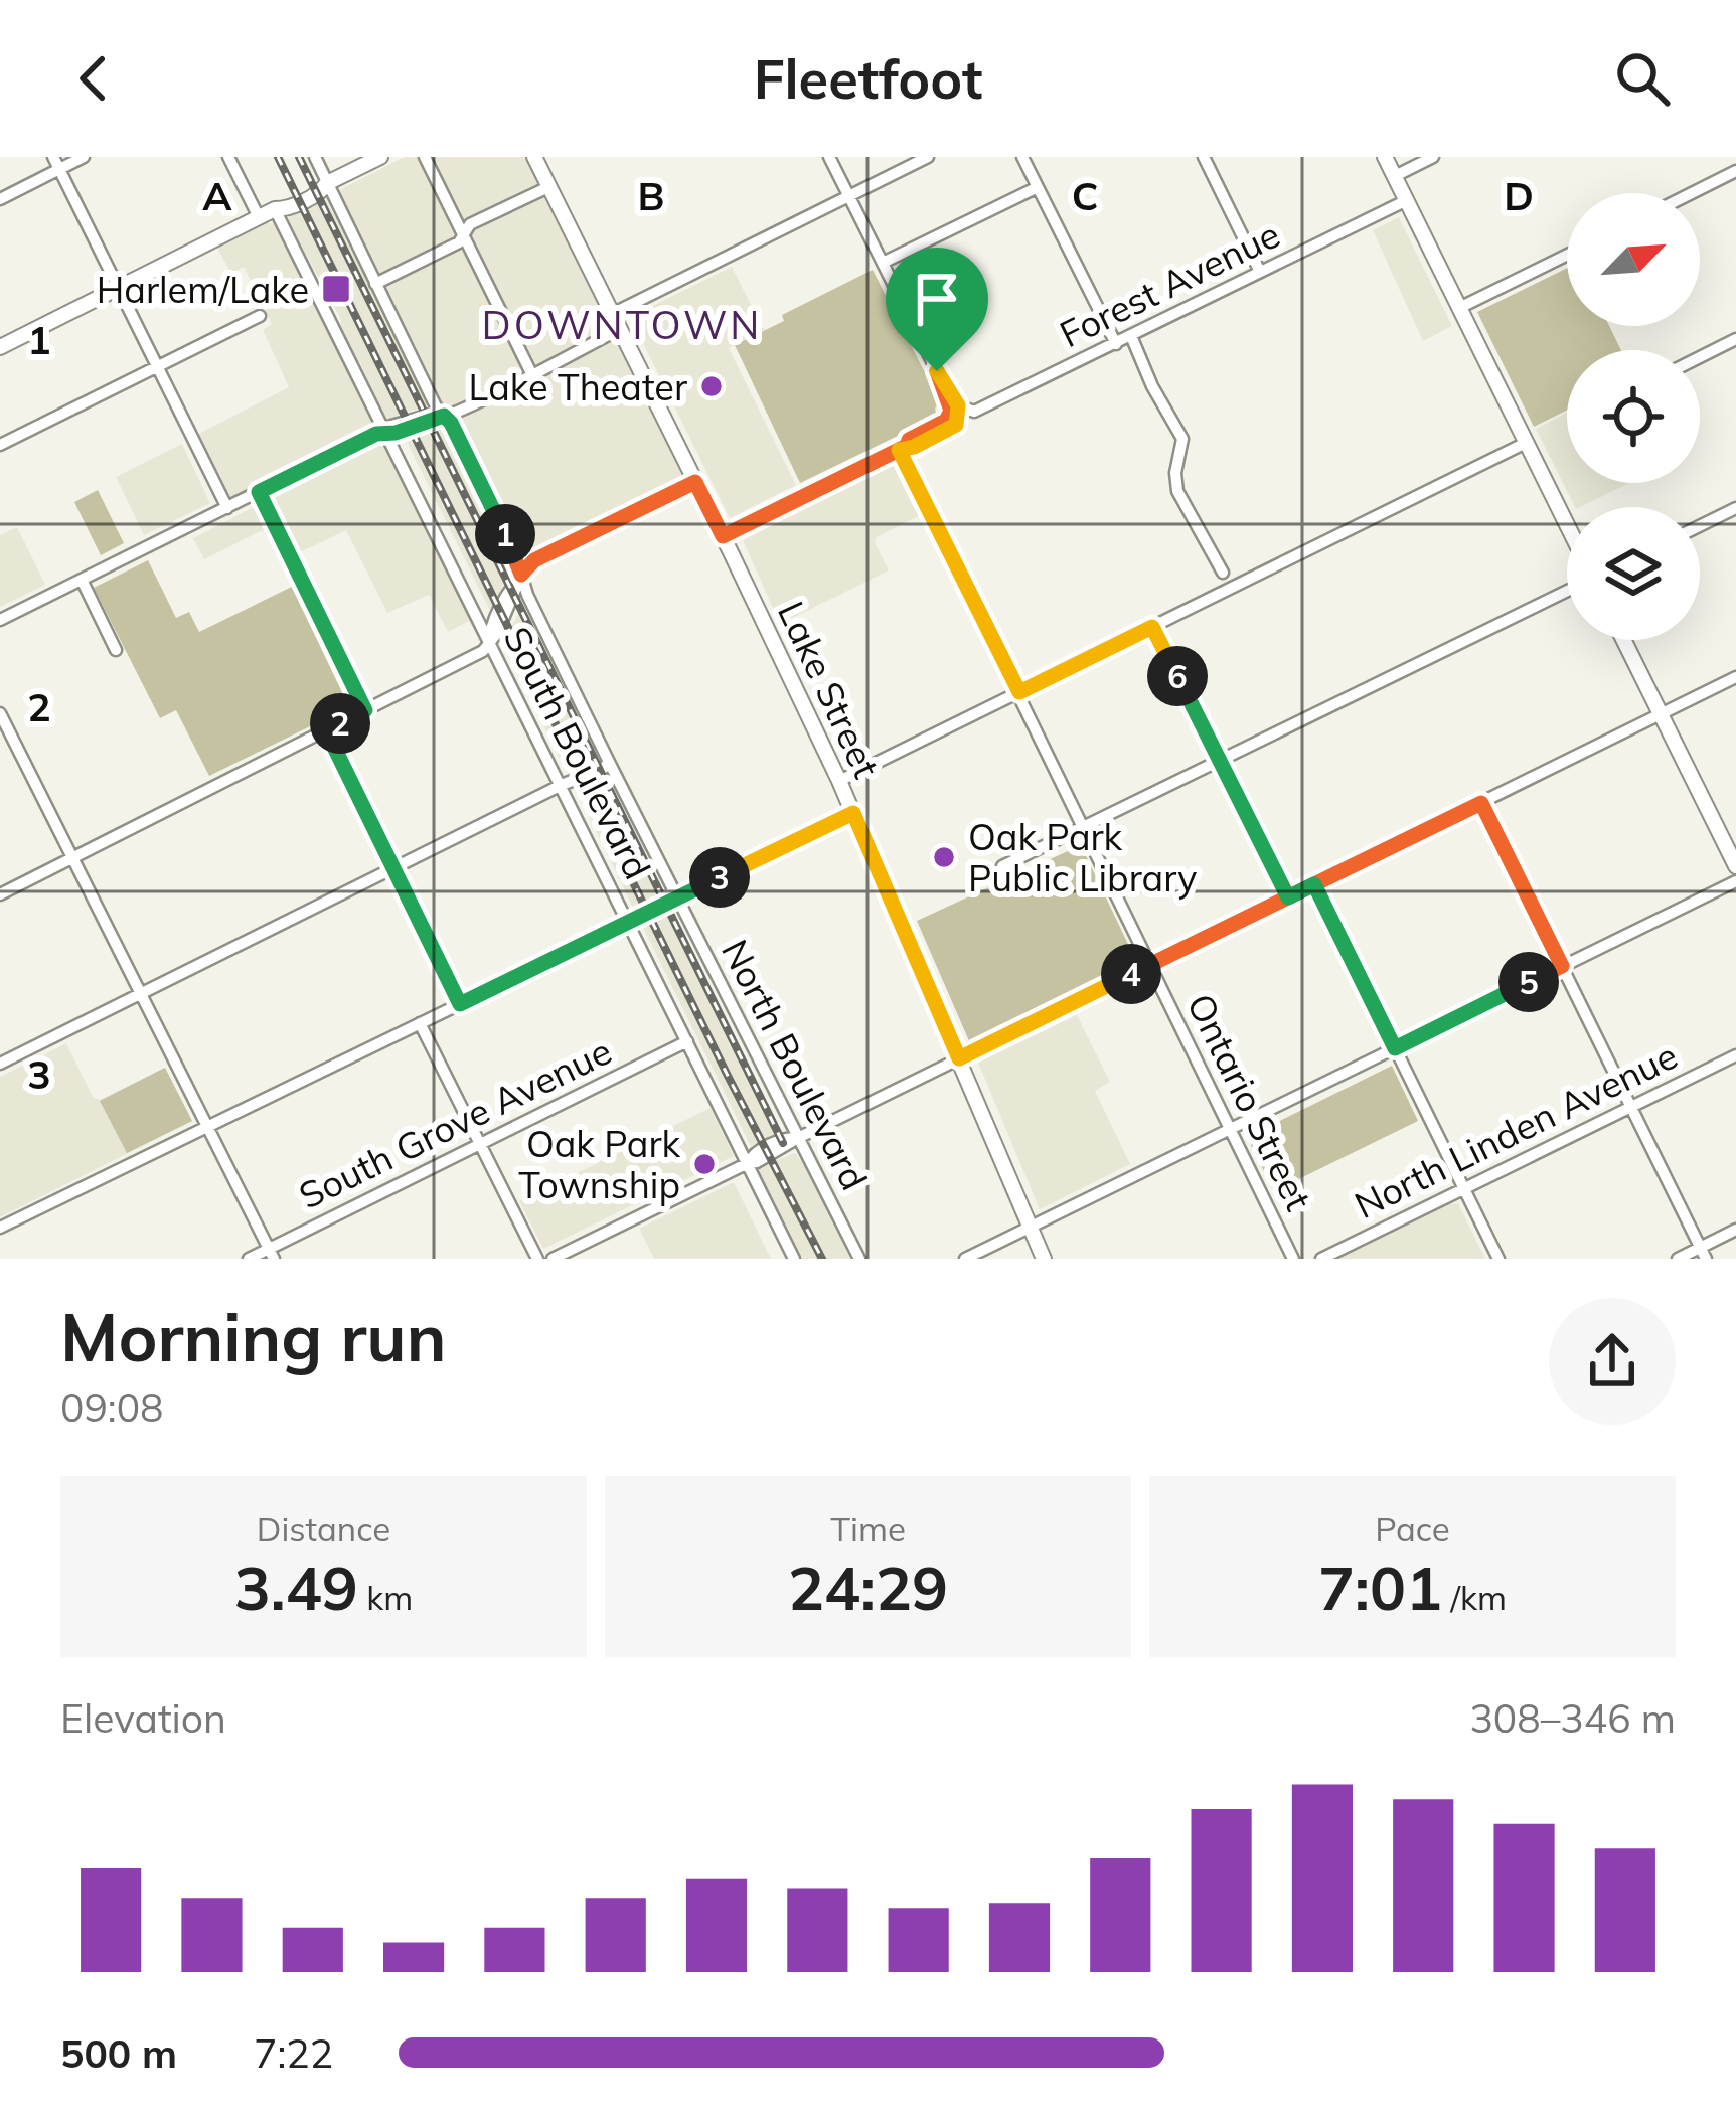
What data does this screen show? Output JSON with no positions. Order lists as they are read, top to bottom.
{
  "streets": {
    "main road": ["Lake Street"],
    "street": [
      "Forest Avenue",
      "South Boulevard",
      "North Boulevard",
      "Ontario Street",
      "South Grove Avenue",
      "North Linden Avenue"
    ]
  },
  "crossings": [
    ["South Boulevard", "South Grove Avenue"]
  ],
  "districts": ["DOWNTOWN"],
  "places": {
    "transit": ["Harlem/Lake"],
    "other": ["Lake Theater", "Oak Park Public Library", "Oak Park Township"]
  },
  "north": "top right",
  "page": {
    "header": "Fleetfoot",
    "pins": [
      "1",
      "6",
      "2",
      "3",
      "4",
      "5"
    ],
    "heading": ["Morning run", "09:08"],
    "stats": [
      ["Distance", "3.49 km"],
      ["Time", "24:29"],
      ["Pace", "7:01 /km"]
    ],
    "chart": ["Elevation", "308–346 m"],
    "list": [
      {
        "name": "500 m",
        "note": "7:22"
      }
    ]
  },
  "grid": {
    "columns": [
      "A",
      "B",
      "C",
      "D"
    ],
    "rows": ["1", "2", "3"]
  }
}
